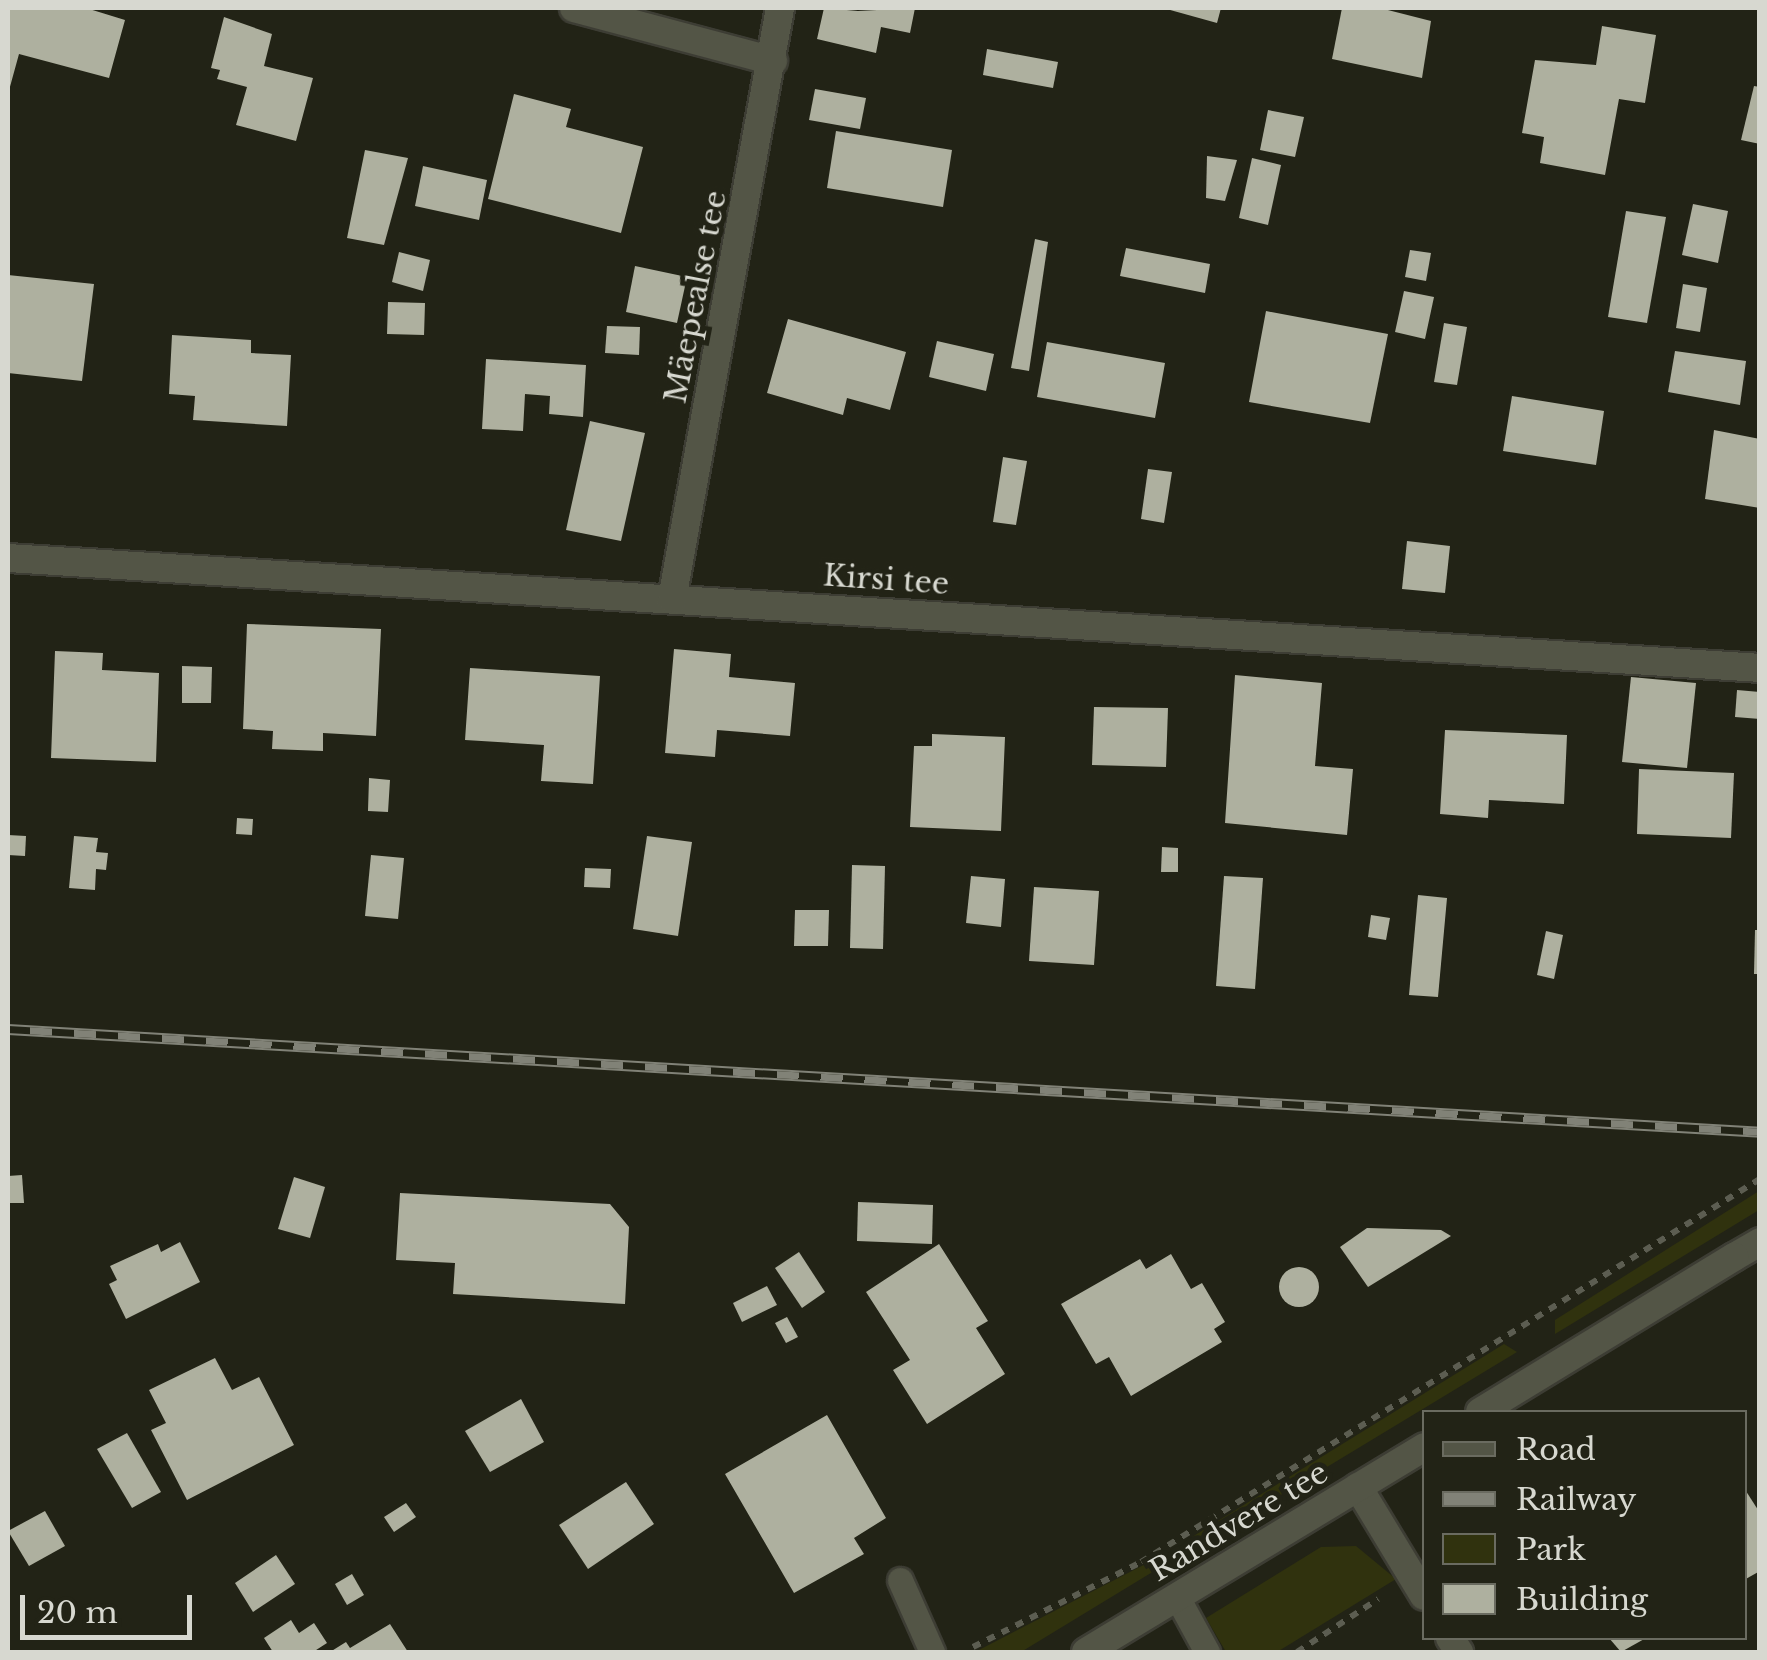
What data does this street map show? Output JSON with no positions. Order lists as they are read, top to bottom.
{
  "streets": {
    "street": ["Mäepealse tee", "Kirsi tee", "Randvere tee"]
  },
  "crossings": [
    ["Mäepealse tee", "Kirsi tee"]
  ],
  "legend": [
    "Road",
    "Railway",
    "Park",
    "Building"
  ],
  "scale_bar": "20 m"
}
